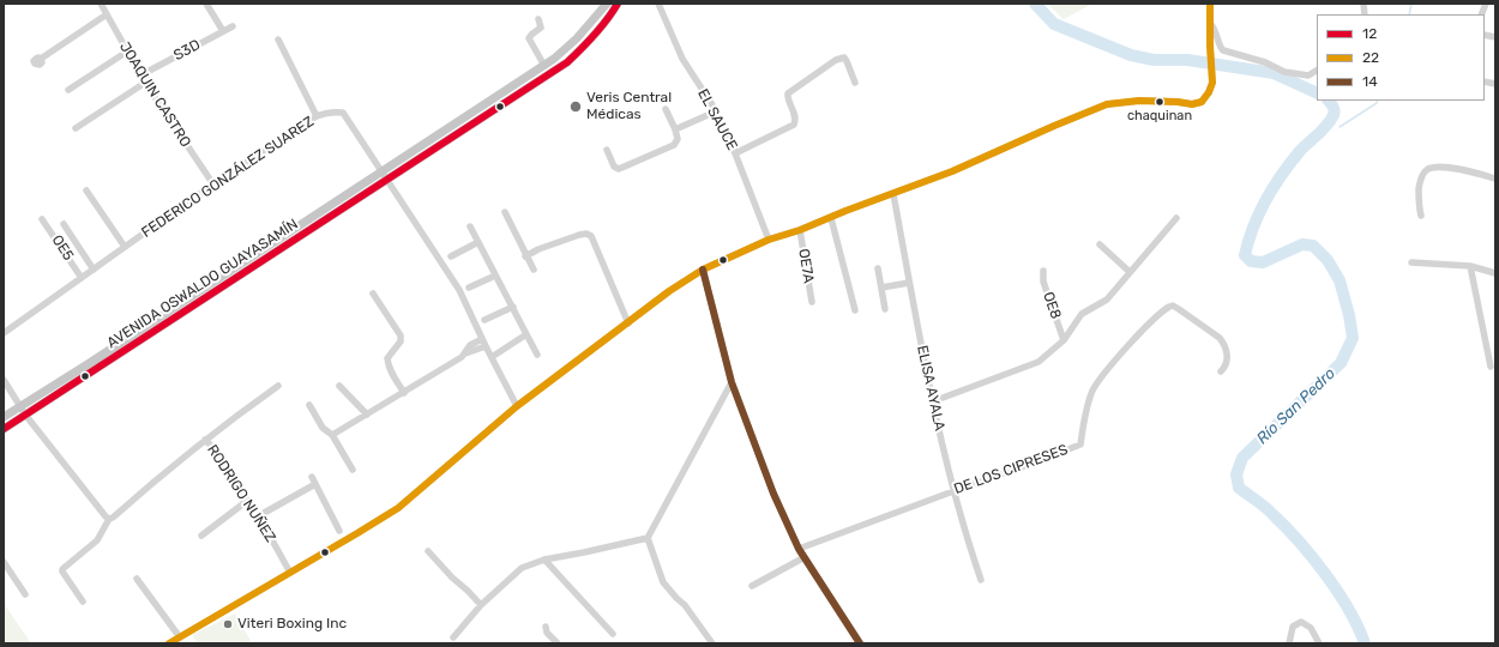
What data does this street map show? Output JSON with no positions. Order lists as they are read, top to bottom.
{
  "streets": {
    "main road": ["AVENIDA OSWALDO GUAYASAMÍN"],
    "street": [
      "S3D",
      "JOAQUIN CASTRO",
      "EL SAUCE",
      "FEDERICO GONZÁLEZ SUAREZ",
      "OE5",
      "OE7A",
      "OE8",
      "ELISA AYALA",
      "DE LOS CIPRESES",
      "RODRIGO NUÑEZ"
    ]
  },
  "crossings": [
    ["S3D", "JOAQUIN CASTRO"],
    ["JOAQUIN CASTRO", "FEDERICO GONZÁLEZ SUAREZ"],
    ["FEDERICO GONZÁLEZ SUAREZ", "OE5"],
    ["FEDERICO GONZÁLEZ SUAREZ", "AVENIDA OSWALDO GUAYASAMÍN"],
    ["ELISA AYALA", "DE LOS CIPRESES"]
  ],
  "water": ["Río San Pedro"],
  "places": ["chaquinan", "Veris Central Médicas", "Viteri Boxing Inc"],
  "lines": ["transit line 12", "transit line 22", "transit line 14"],
  "legend": ["12", "22", "14"]
}
